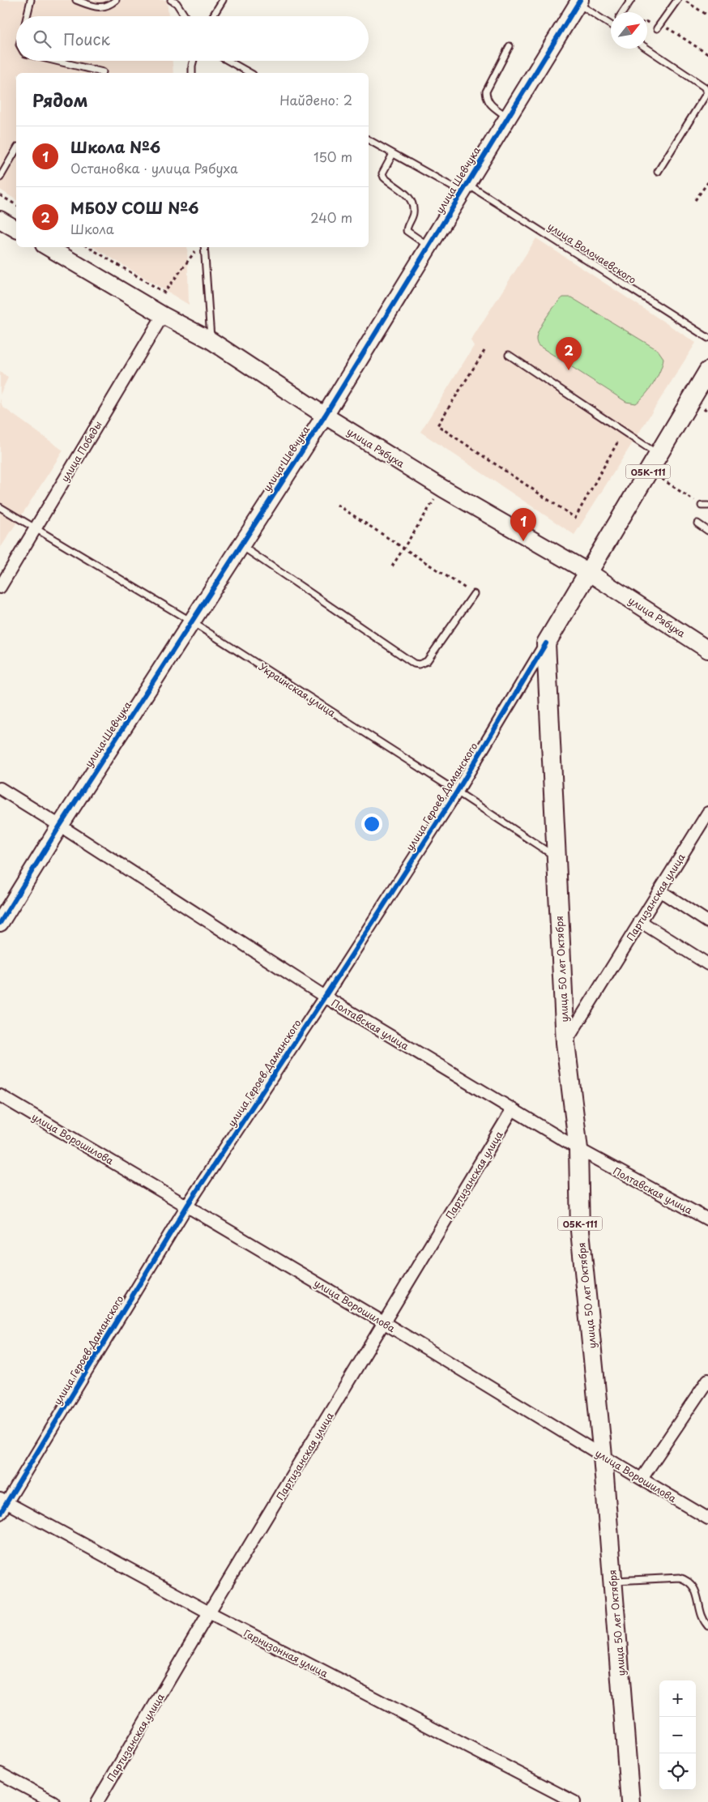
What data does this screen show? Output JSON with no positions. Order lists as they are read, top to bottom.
{
  "streets": {
    "main road": ["05К-111", "улица Героев Даманского", "улица 50 лет Октября"],
    "street": [
      "улица Шевчука",
      "улица Рябуха",
      "улица Победы",
      "Партизанская улица",
      "Полтавская улица",
      "улица Ворошилова",
      "Гарнизонная улица"
    ],
    "lane": ["улица Волочаевского", "Украинская улица"]
  },
  "crossings": [
    ["улица Шевчука", "улица Волочаевского"],
    ["улица Шевчука", "улица Рябуха"],
    ["улица Шевчука", "Украинская улица"],
    ["улица Шевчука", "Полтавская улица"],
    ["улица Рябуха", "улица Победы"],
    ["улица Рябуха", "улица Героев Даманского"],
    ["улица Победы", "Украинская улица"],
    ["Украинская улица", "улица Героев Даманского"],
    ["Украинская улица", "улица 50 лет Октября"],
    ["улица Героев Даманского", "улица 50 лет Октября"],
    ["улица Героев Даманского", "Полтавская улица"],
    ["улица Героев Даманского", "улица Ворошилова"],
    ["улица Героев Даманского", "Гарнизонная улица"],
    ["Партизанская улица", "улица 50 лет Октября"],
    ["Партизанская улица", "Полтавская улица"],
    ["Партизанская улица", "улица Ворошилова"],
    ["Партизанская улица", "Гарнизонная улица"],
    ["улица 50 лет Октября", "Полтавская улица"],
    ["улица 50 лет Октября", "улица Ворошилова"]
  ],
  "north": "top right",
  "page": {
    "search": "Поиск",
    "heading": ["Рядом", "Найдено: 2"],
    "list": [
      {
        "mark": "1",
        "name": "Школа №6",
        "note": "Остановка · улица Рябуха",
        "value": "150 m"
      },
      {
        "mark": "2",
        "name": "МБОУ СОШ №6",
        "note": "Школа",
        "value": "240 m"
      }
    ],
    "pins": ["2", "1"],
    "map_buttons": ["+", "−"]
  }
}
